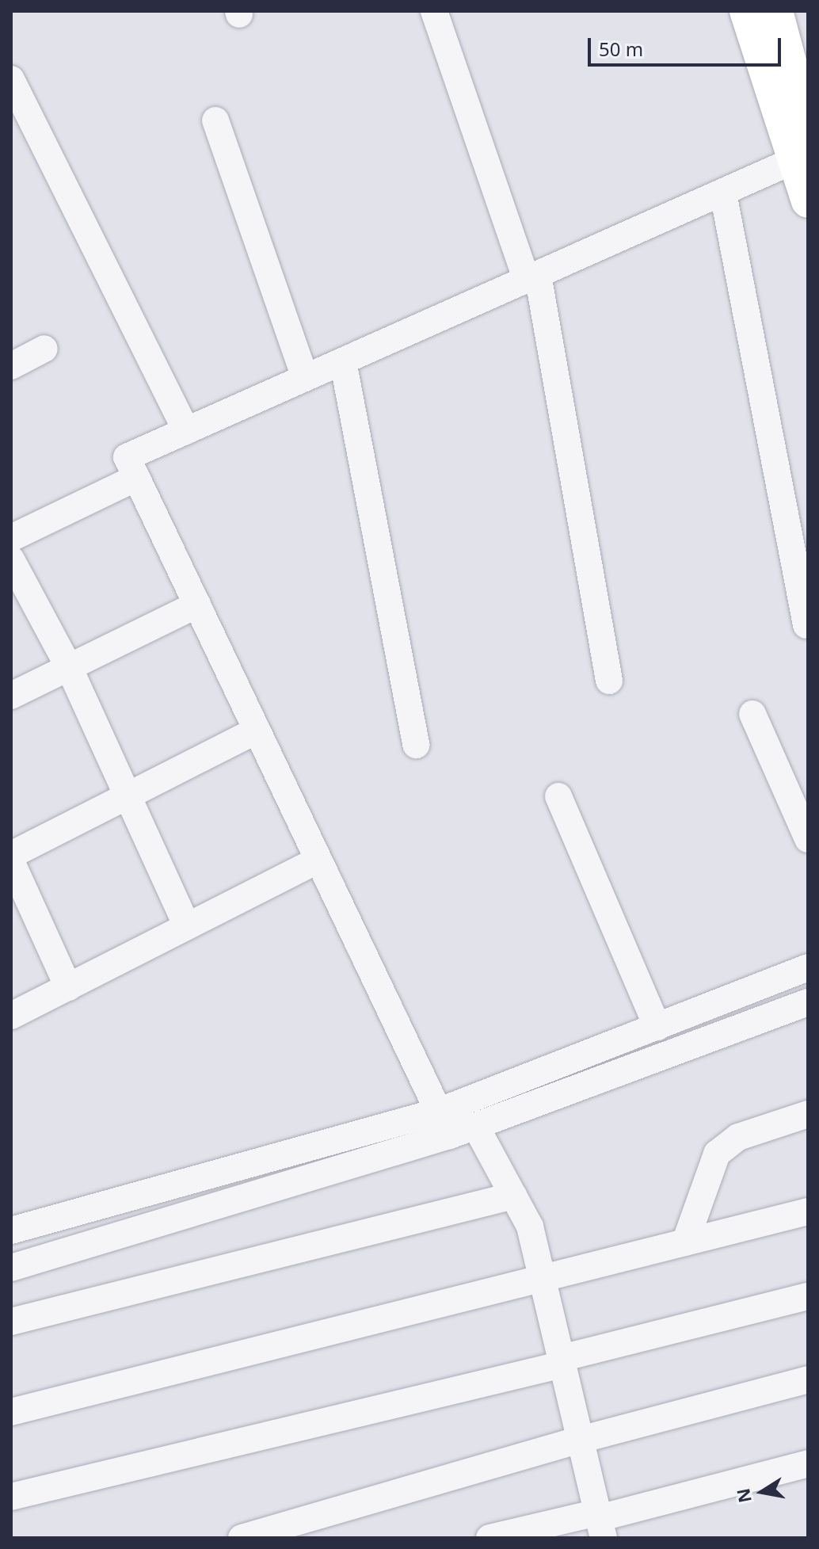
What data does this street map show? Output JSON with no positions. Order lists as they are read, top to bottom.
{
  "scale_bar": "50 m",
  "north": "left"
}
